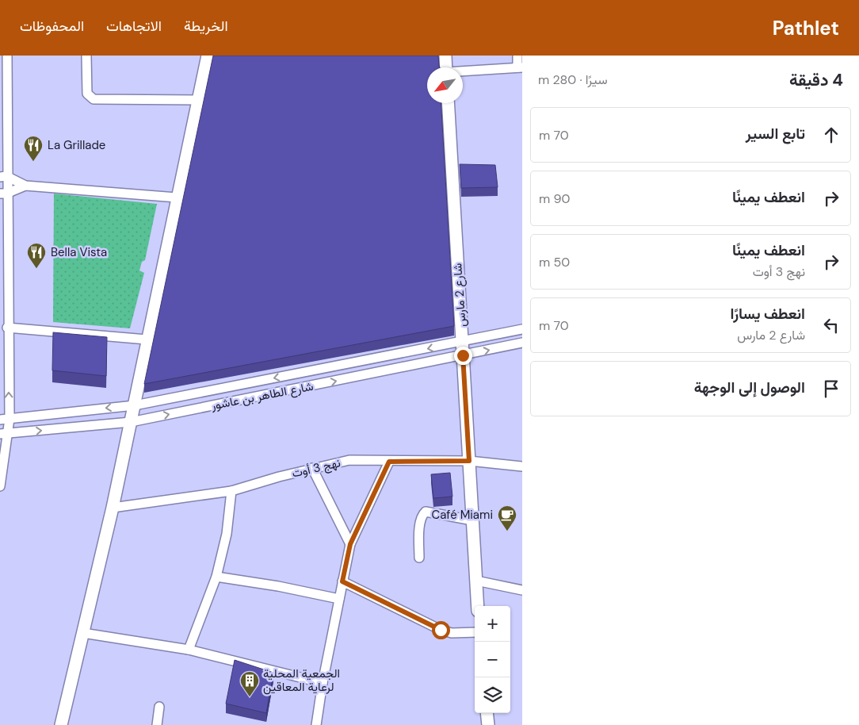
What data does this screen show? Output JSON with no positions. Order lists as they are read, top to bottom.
{
  "streets": {
    "street": ["شارع 2 مارس", "شارع الطاهر بن عاشور", "نهج 3 أوت"]
  },
  "crossings": [
    ["شارع 2 مارس", "شارع الطاهر بن عاشور"],
    ["شارع 2 مارس", "نهج 3 أوت"]
  ],
  "places": {
    "restaurant": ["La Grillade", "Bella Vista"],
    "cafe": ["Café Miami"],
    "building": ["الجمعية المحلية لرعاية المعاقين"]
  },
  "north": "bottom left",
  "page": {
    "header": "Pathlet",
    "nav": ["الخريطة", "الاتجاهات", "المحفوظات"],
    "heading": ["4 دقيقة", "سيرًا · 280 m"],
    "list": [
      ["تابع السير", "70 m"],
      ["انعطف يمينًا", "90 m"],
      ["انعطف يمينًا", "نهج 3 أوت", "50 m"],
      ["انعطف يسارًا", "شارع 2 مارس", "70 m"],
      "الوصول إلى الوجهة"
    ],
    "map_buttons": ["+", "−"]
  }
}
